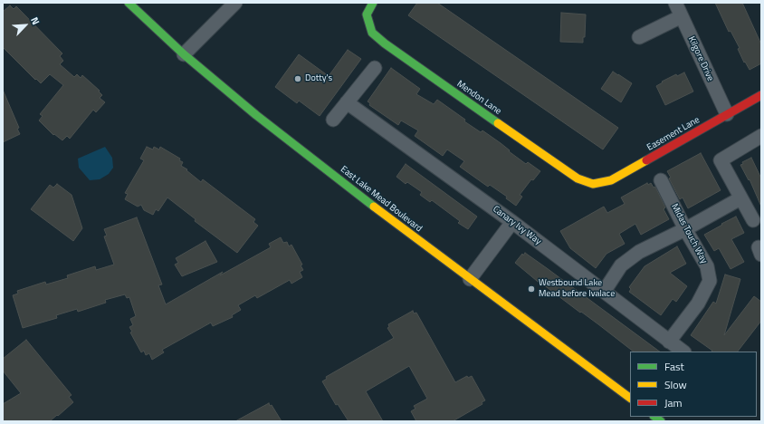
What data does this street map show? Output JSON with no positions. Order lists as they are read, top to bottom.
{
  "streets": {
    "main road": ["Mendon Lane", "Easement Lane", "East Lake Mead Boulevard"],
    "street": ["Kilgore Drive", "Canary Ivy Way", "Midas Touch Way"]
  },
  "crossings": [
    ["Kilgore Drive", "Easement Lane"],
    ["Mendon Lane", "Easement Lane"],
    ["Canary Ivy Way", "Midas Touch Way"]
  ],
  "places": ["Dotty's", "Westbound Lake Mead before Ivalace"],
  "legend": ["Fast", "Slow", "Jam"],
  "north": "top right"
}
